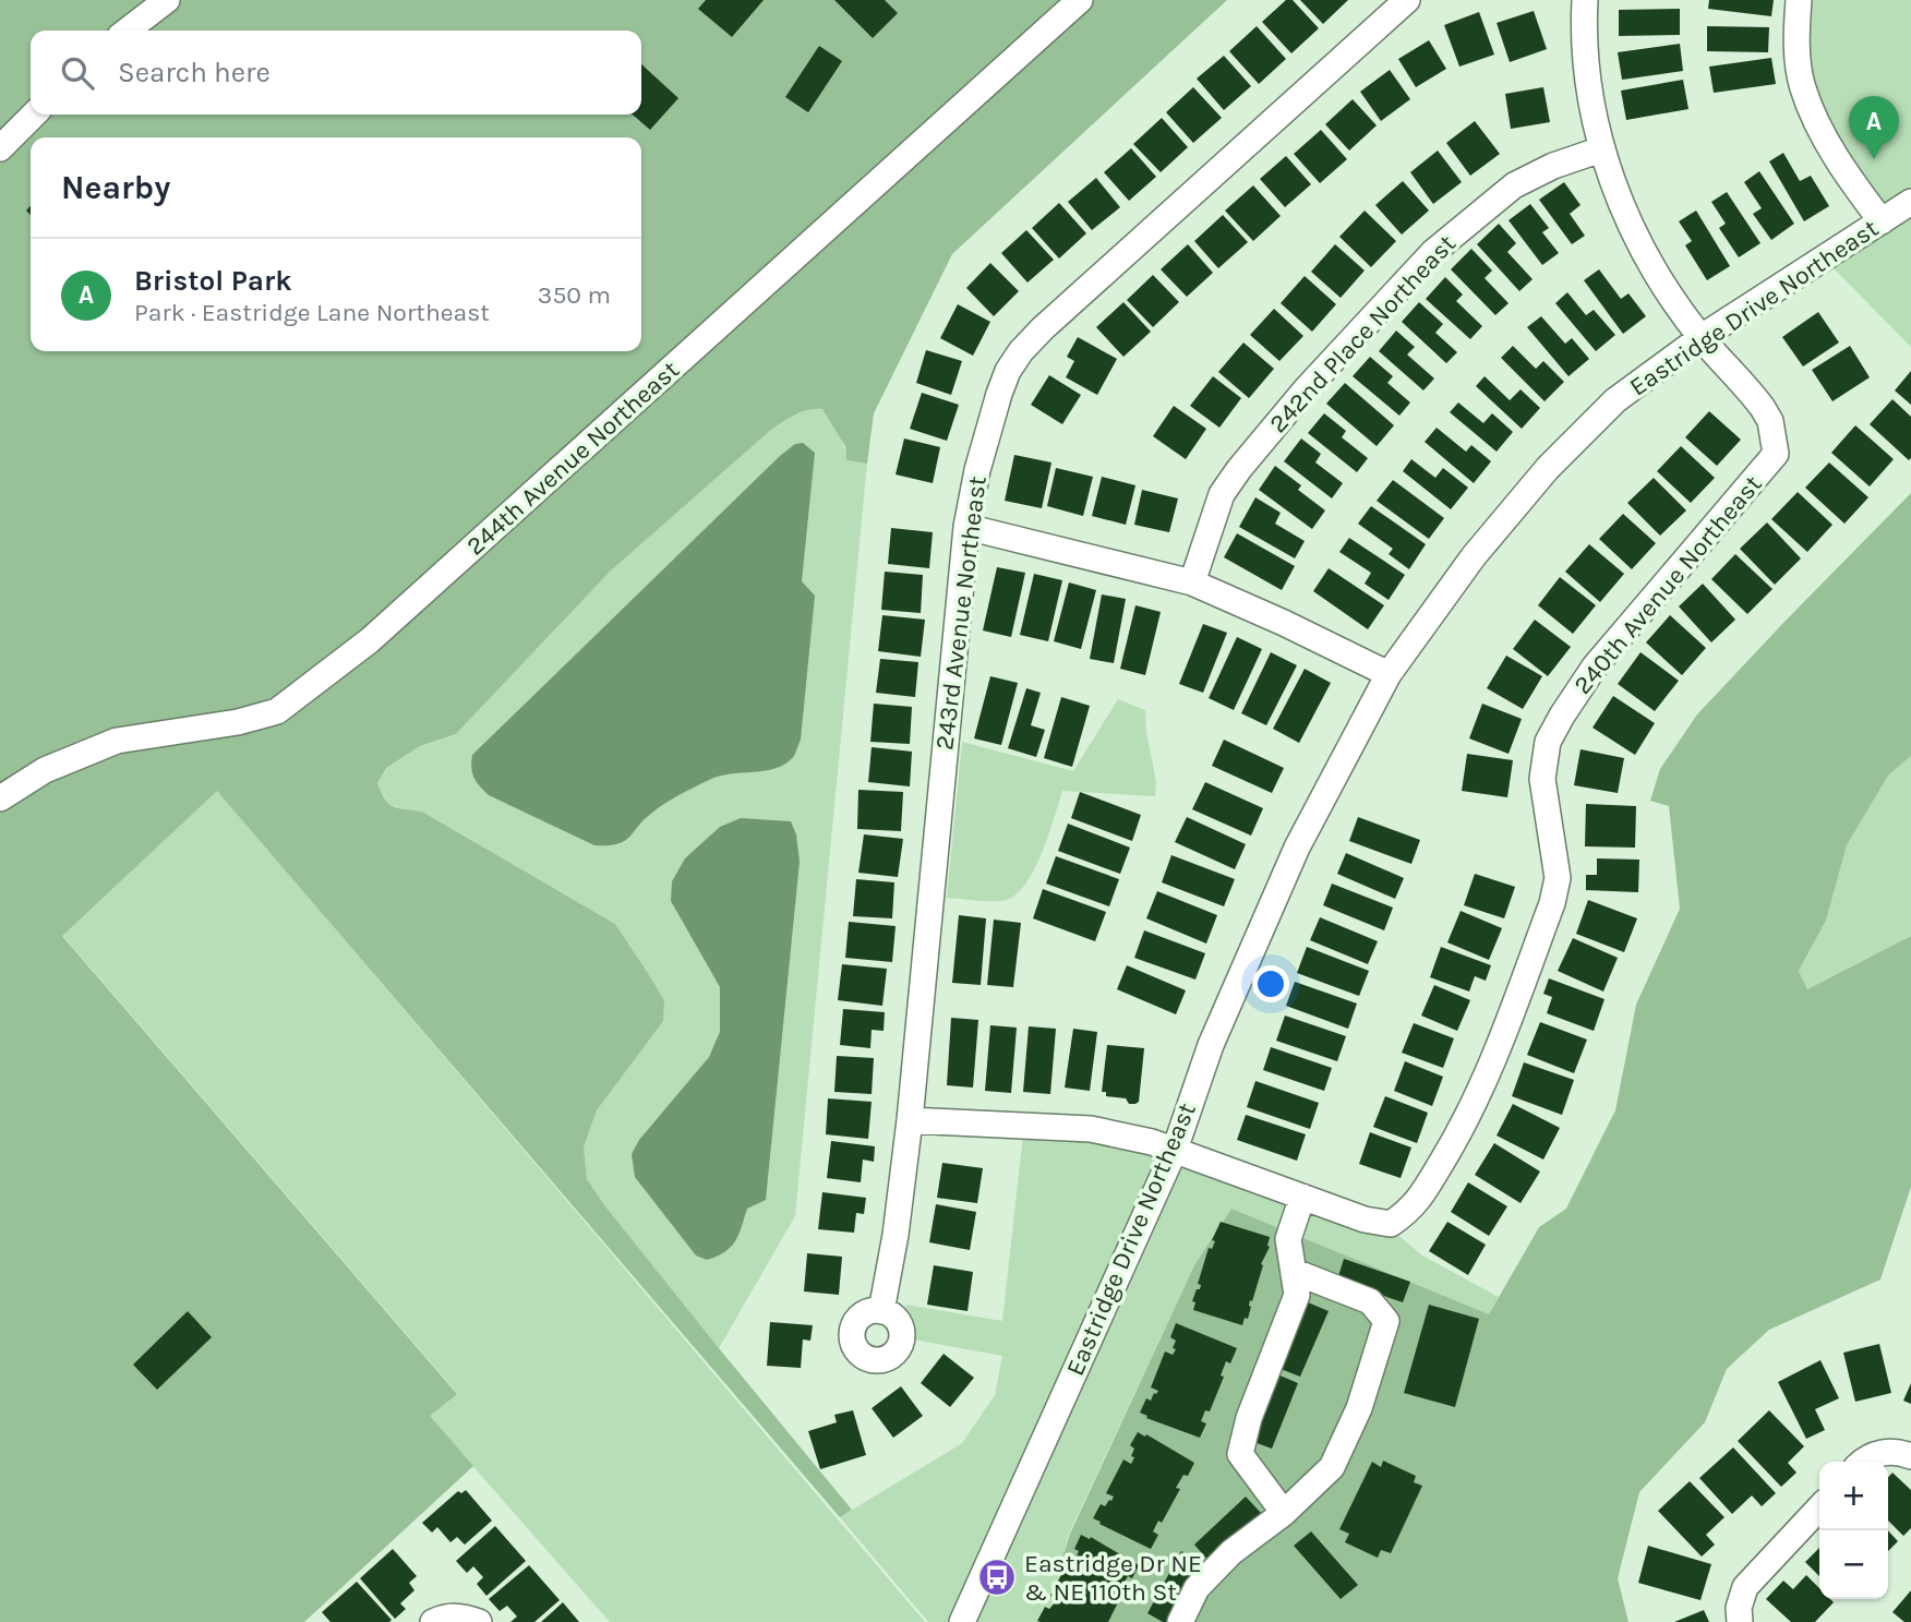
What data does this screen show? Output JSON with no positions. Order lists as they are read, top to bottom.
{
  "streets": {
    "street": [
      "Eastridge Drive Northeast",
      "242nd Place Northeast",
      "244th Avenue Northeast",
      "240th Avenue Northeast",
      "243rd Avenue Northeast"
    ]
  },
  "crossings": [
    ["Eastridge Drive Northeast", "240th Avenue Northeast"]
  ],
  "places": {
    "bus stop": ["Eastridge Dr NE & NE 110th St"]
  },
  "page": {
    "search": "Search here",
    "pins": "A",
    "heading": "Nearby",
    "list": [
      {
        "mark": "A",
        "name": "Bristol Park",
        "note": "Park · Eastridge Lane Northeast",
        "value": "350 m"
      }
    ],
    "map_buttons": ["+", "−"]
  }
}
